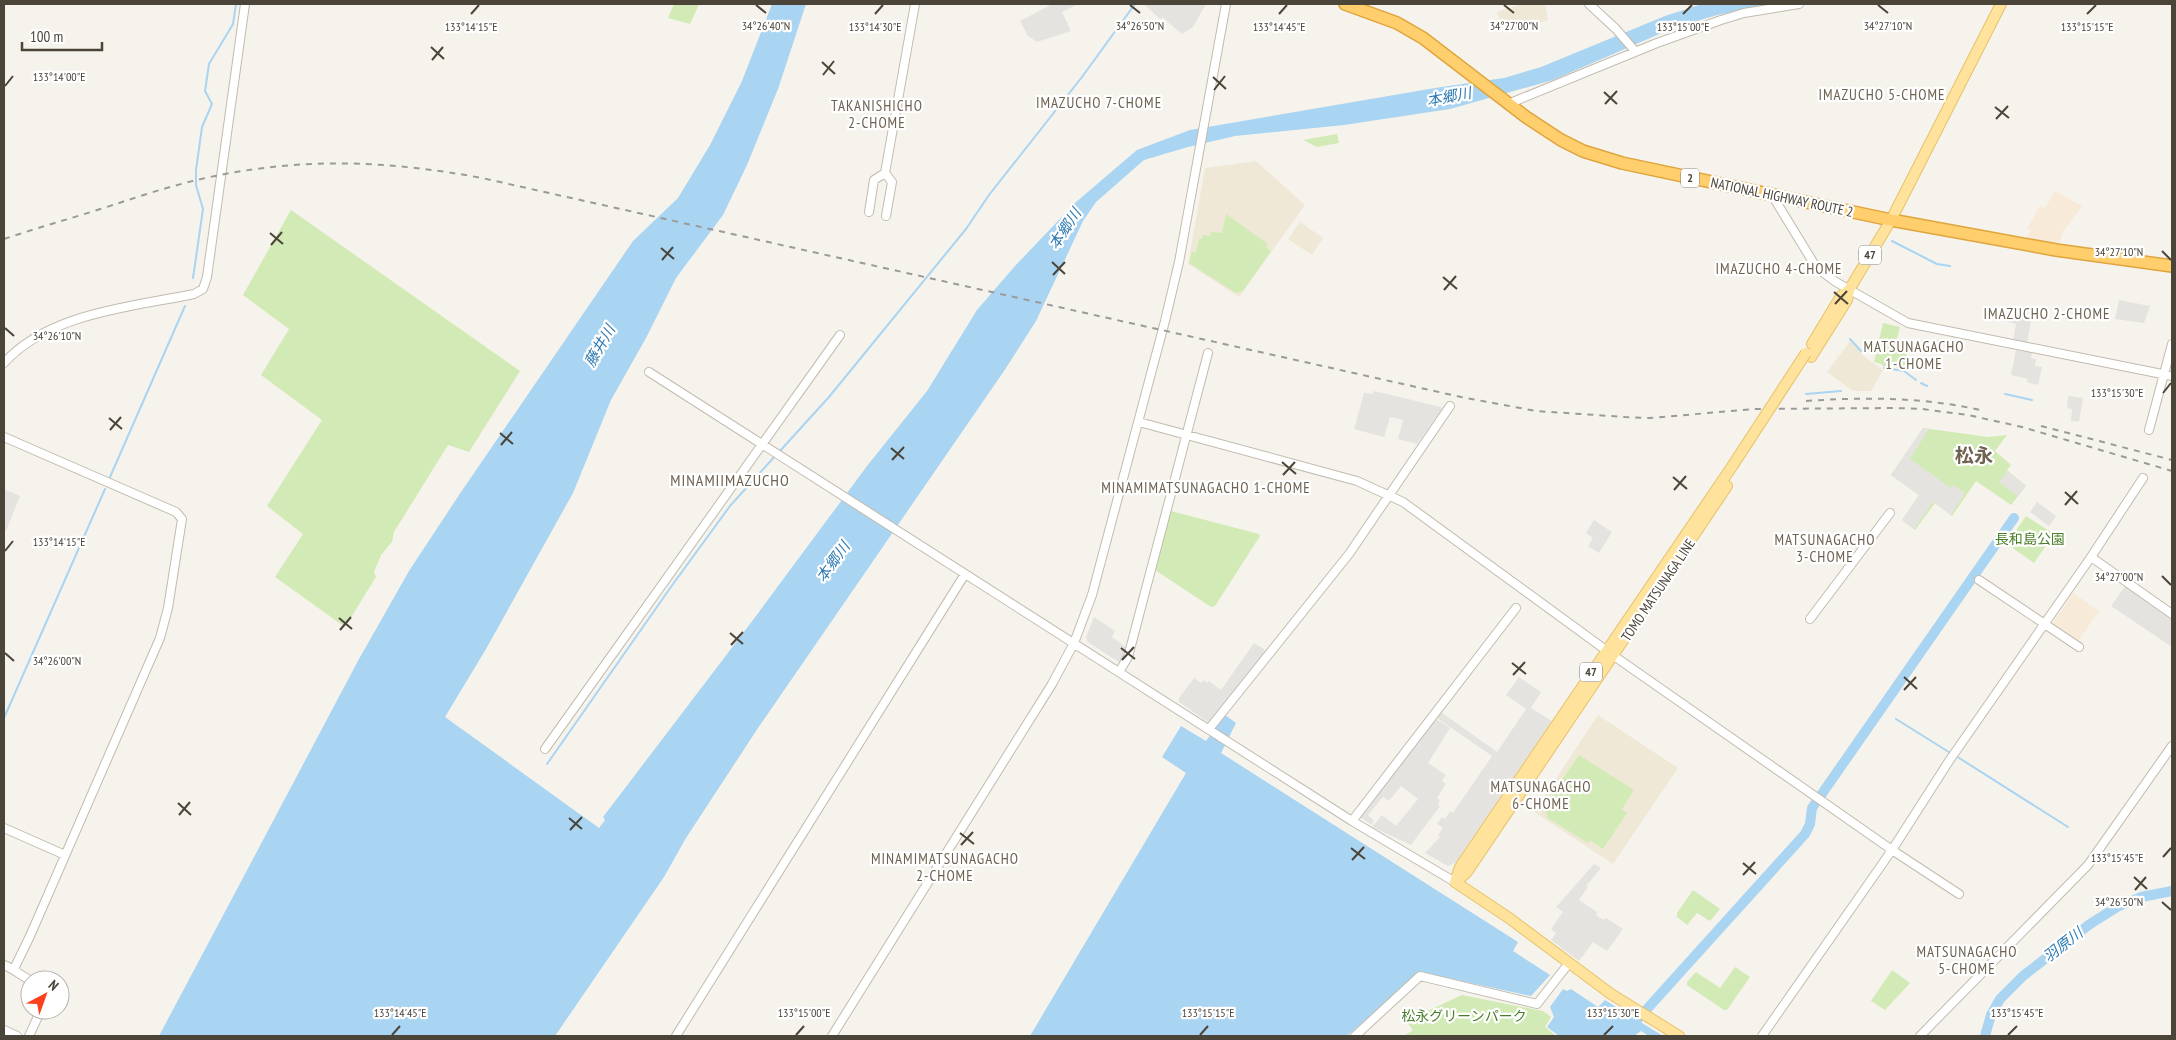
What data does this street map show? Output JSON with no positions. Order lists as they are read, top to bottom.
{
  "streets": {
    "highway": ["2", "NATIONAL HIGHWAY ROUTE 2"],
    "main road": ["47", "TOMO MATSUNAGA LINE"]
  },
  "crossings": [
    ["NATIONAL HIGHWAY ROUTE 2", "TOMO MATSUNAGA LINE"]
  ],
  "districts": [
    "IMAZUCHO 5-CHOME",
    "IMAZUCHO 7-CHOME",
    "TAKANISHICHO 2-CHOME",
    "IMAZUCHO 4-CHOME",
    "IMAZUCHO 2-CHOME",
    "MATSUNAGACHO 1-CHOME",
    "松永",
    "MINAMIIMAZUCHO",
    "MINAMIMATSUNAGACHO 1-CHOME",
    "MATSUNAGACHO 3-CHOME",
    "MATSUNAGACHO 6-CHOME",
    "MINAMIMATSUNAGACHO 2-CHOME",
    "MATSUNAGACHO 5-CHOME"
  ],
  "water": ["本郷川", "藤井川", "羽原川"],
  "parks": ["長和島公園", "松永グリーンパーク"],
  "scale_bar": "100 m",
  "north": "top right",
  "coordinates": [
    "34°26'40\"N",
    "34°26'50\"N",
    "34°27'00\"N",
    "34°27'10\"N",
    "133°14'15\"E",
    "133°14'30\"E",
    "133°14'45\"E",
    "133°15'00\"E",
    "133°15'15\"E",
    "133°14'00\"E",
    "34°26'10\"N",
    "133°15'30\"E",
    "34°26'00\"N",
    "133°15'45\"E"
  ]
}
